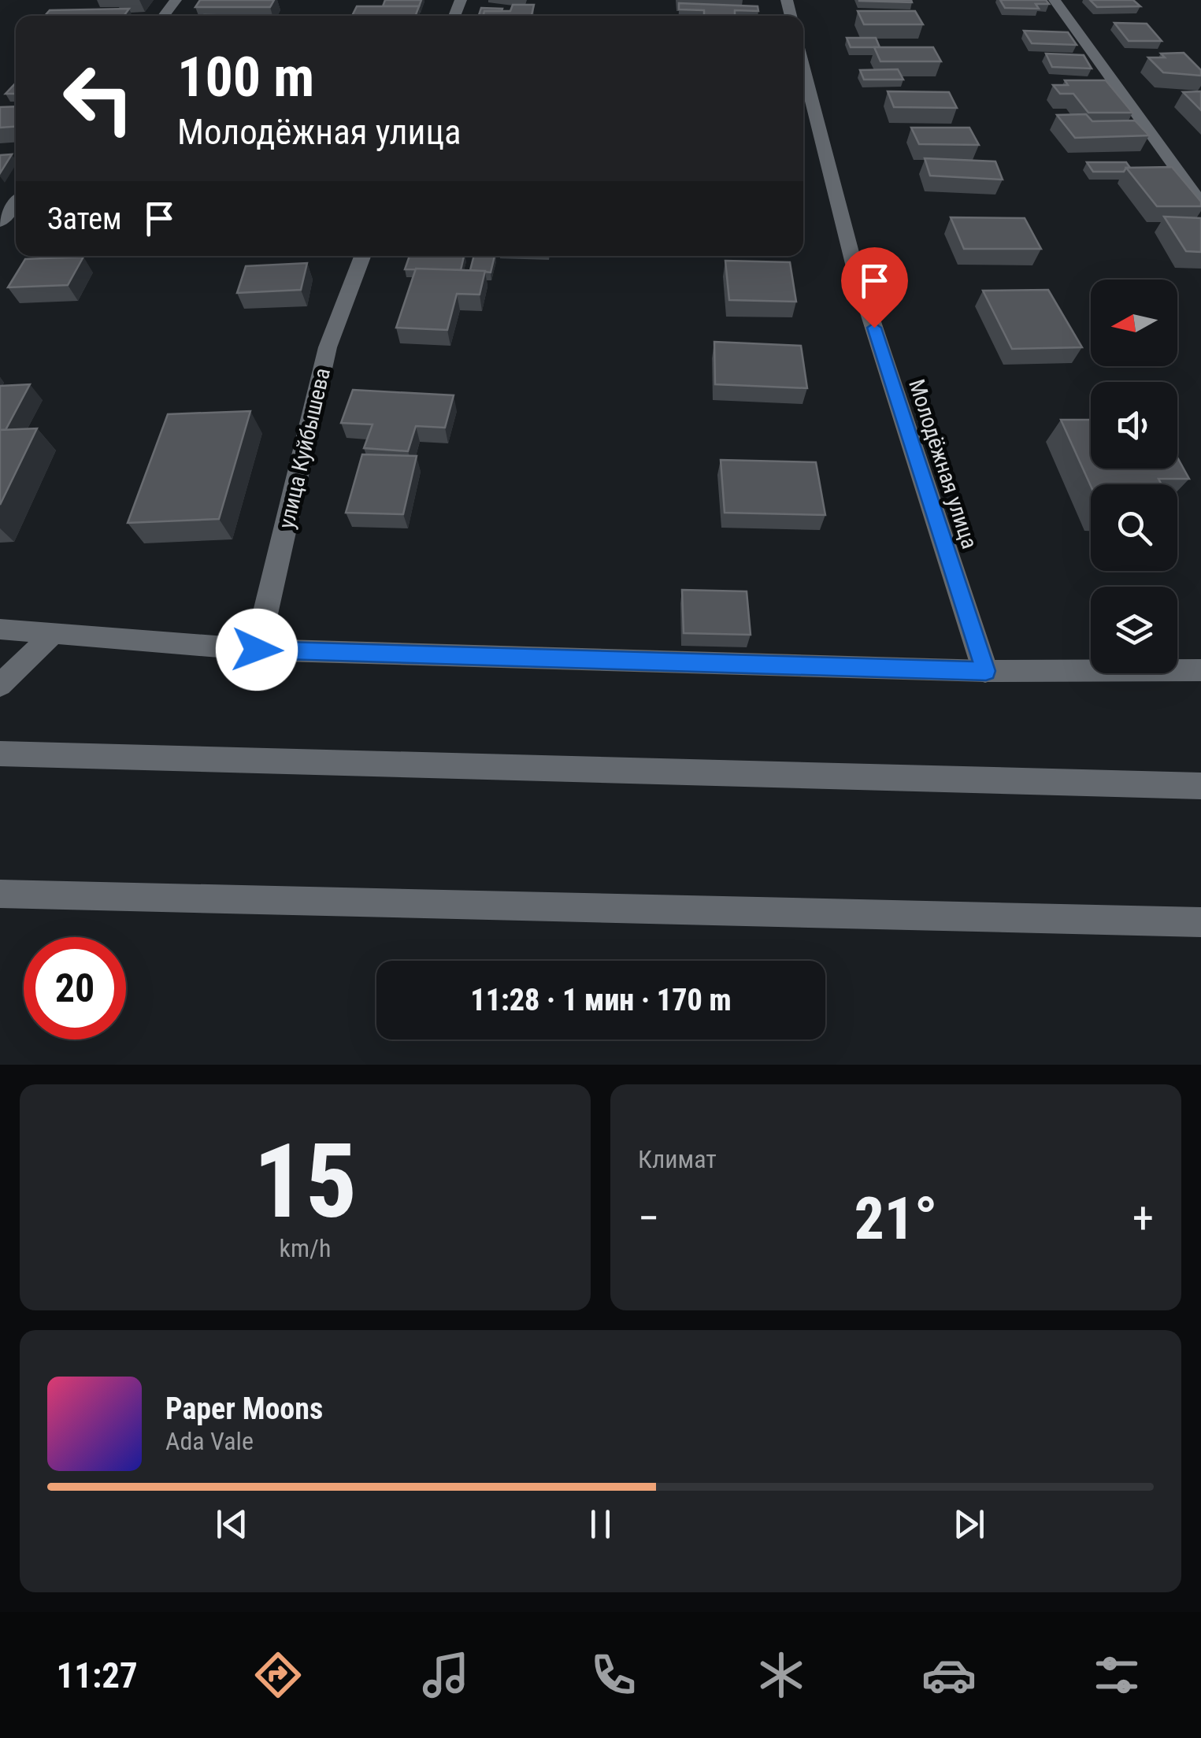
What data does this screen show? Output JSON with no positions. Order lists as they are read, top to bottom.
{
  "streets": {
    "street": ["улица Куйбышева", "Молодёжная улица"]
  },
  "north": "left",
  "page": {
    "turn": ["100 m", "Молодёжная улица"],
    "then": "Затем",
    "limit": "20",
    "trip": "11:28 · 1 мин · 170 m",
    "tile": [
      ["15", "km/h"],
      "Климат"
    ],
    "heat": ["−", "21°", "+"],
    "song": ["Paper Moons", "Ada Vale"],
    "tabs": "11:27"
  }
}
